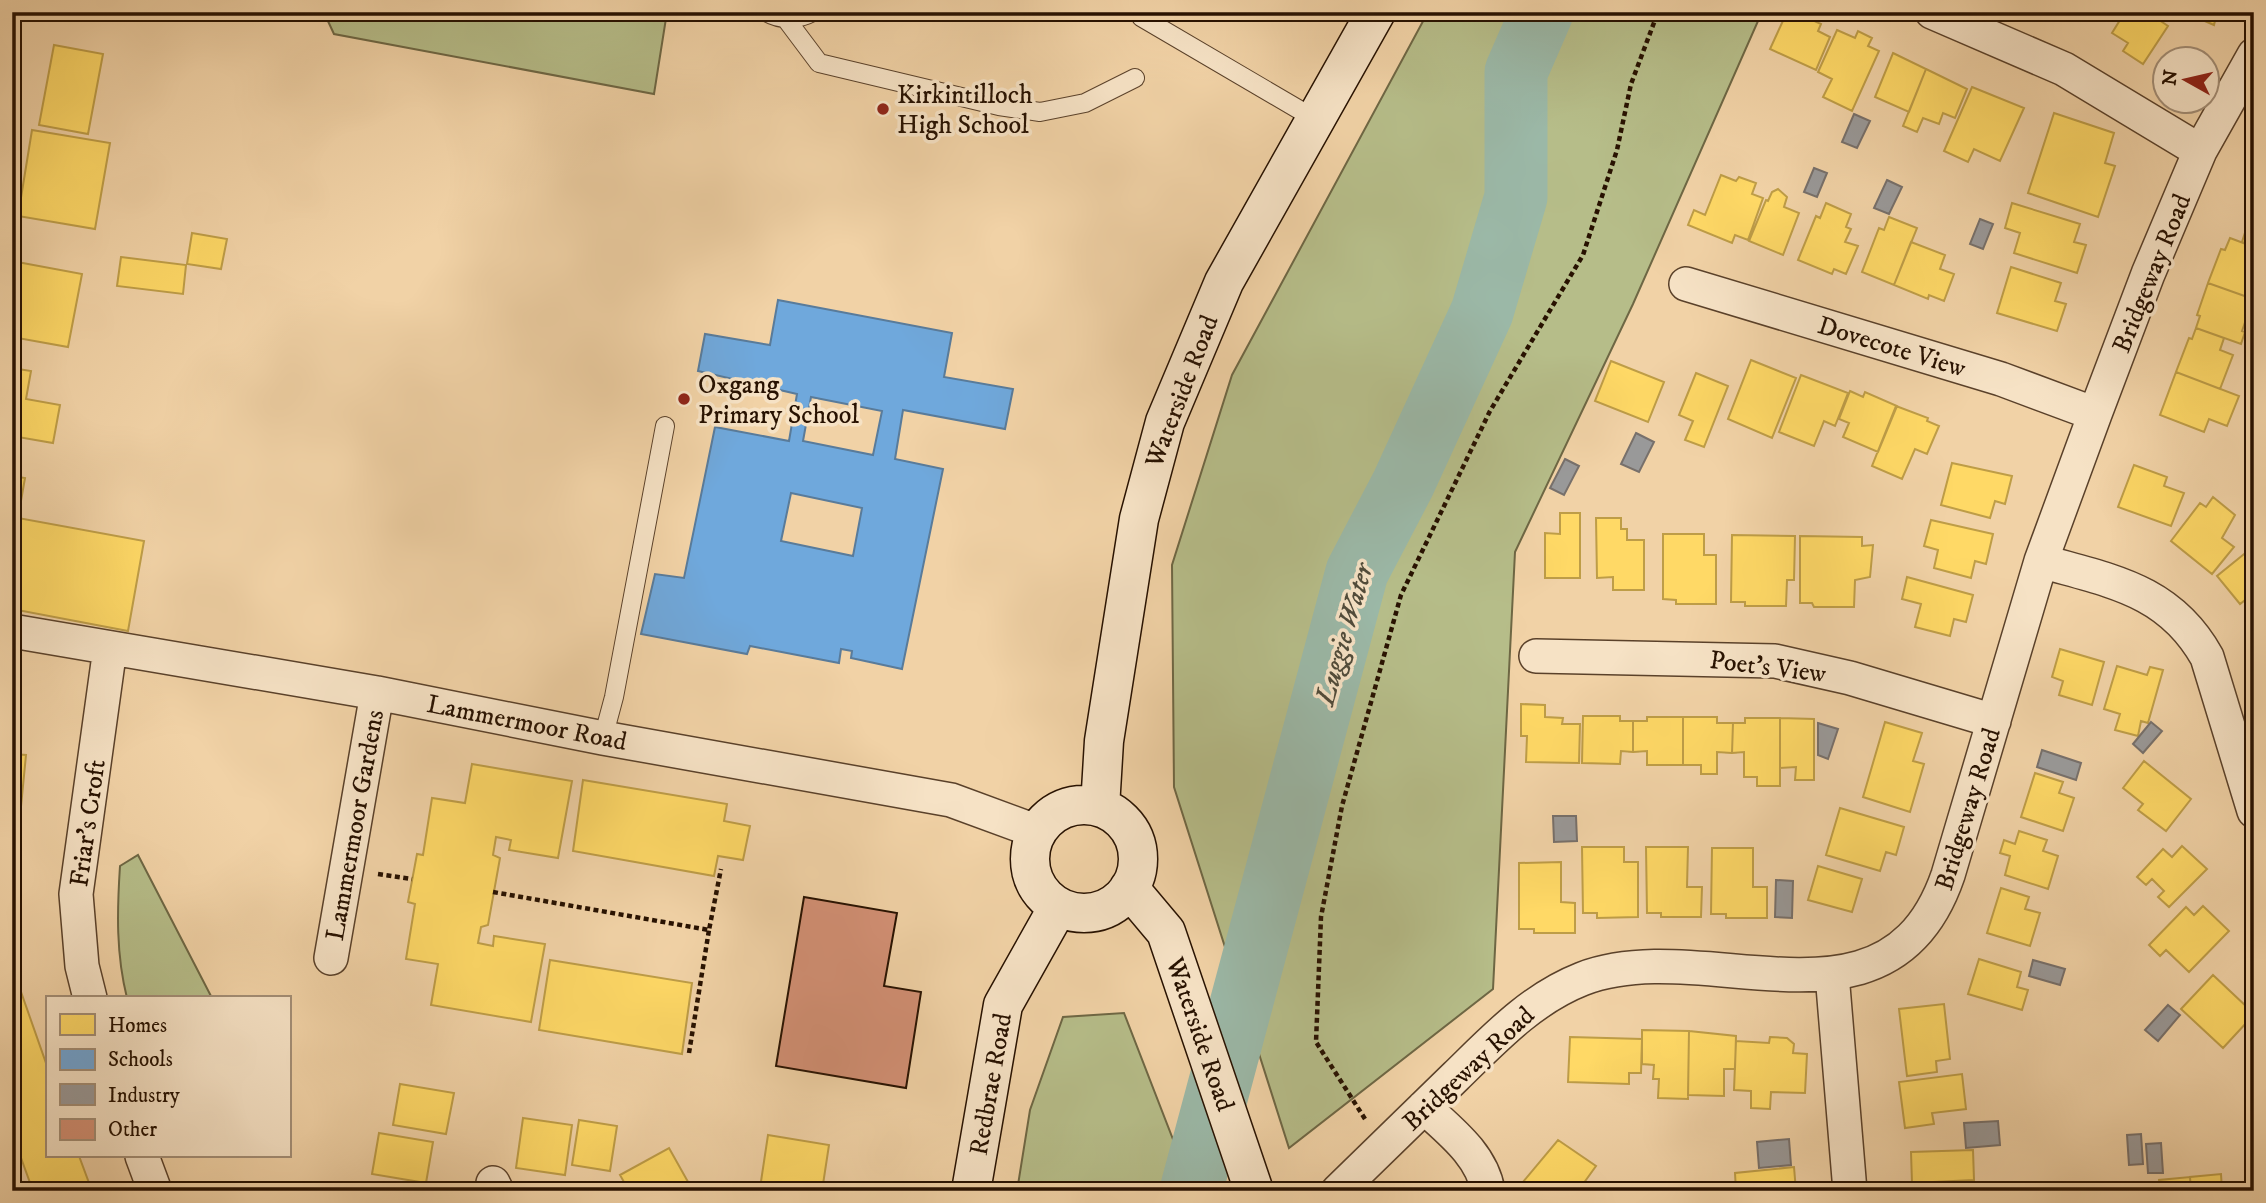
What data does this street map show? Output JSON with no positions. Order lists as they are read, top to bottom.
{
  "streets": {
    "main road": ["Waterside Road", "Redbrae Road"],
    "street": [
      "Bridgeway Road",
      "Dovecote View",
      "Poet's View",
      "Lammermoor Road",
      "Friar's Croft",
      "Lammermoor Gardens"
    ]
  },
  "crossings": [
    ["Bridgeway Road", "Dovecote View"],
    ["Bridgeway Road", "Poet's View"],
    ["Waterside Road", "Lammermoor Road"],
    ["Waterside Road", "Redbrae Road"],
    ["Lammermoor Road", "Friar's Croft"],
    ["Lammermoor Road", "Lammermoor Gardens"],
    ["Lammermoor Road", "Redbrae Road"]
  ],
  "water": ["Luggie Water"],
  "places": ["Kirkintilloch High School", "Oxgang Primary School"],
  "legend": [
    "Homes",
    "Schools",
    "Industry",
    "Other"
  ],
  "north": "left"
}
